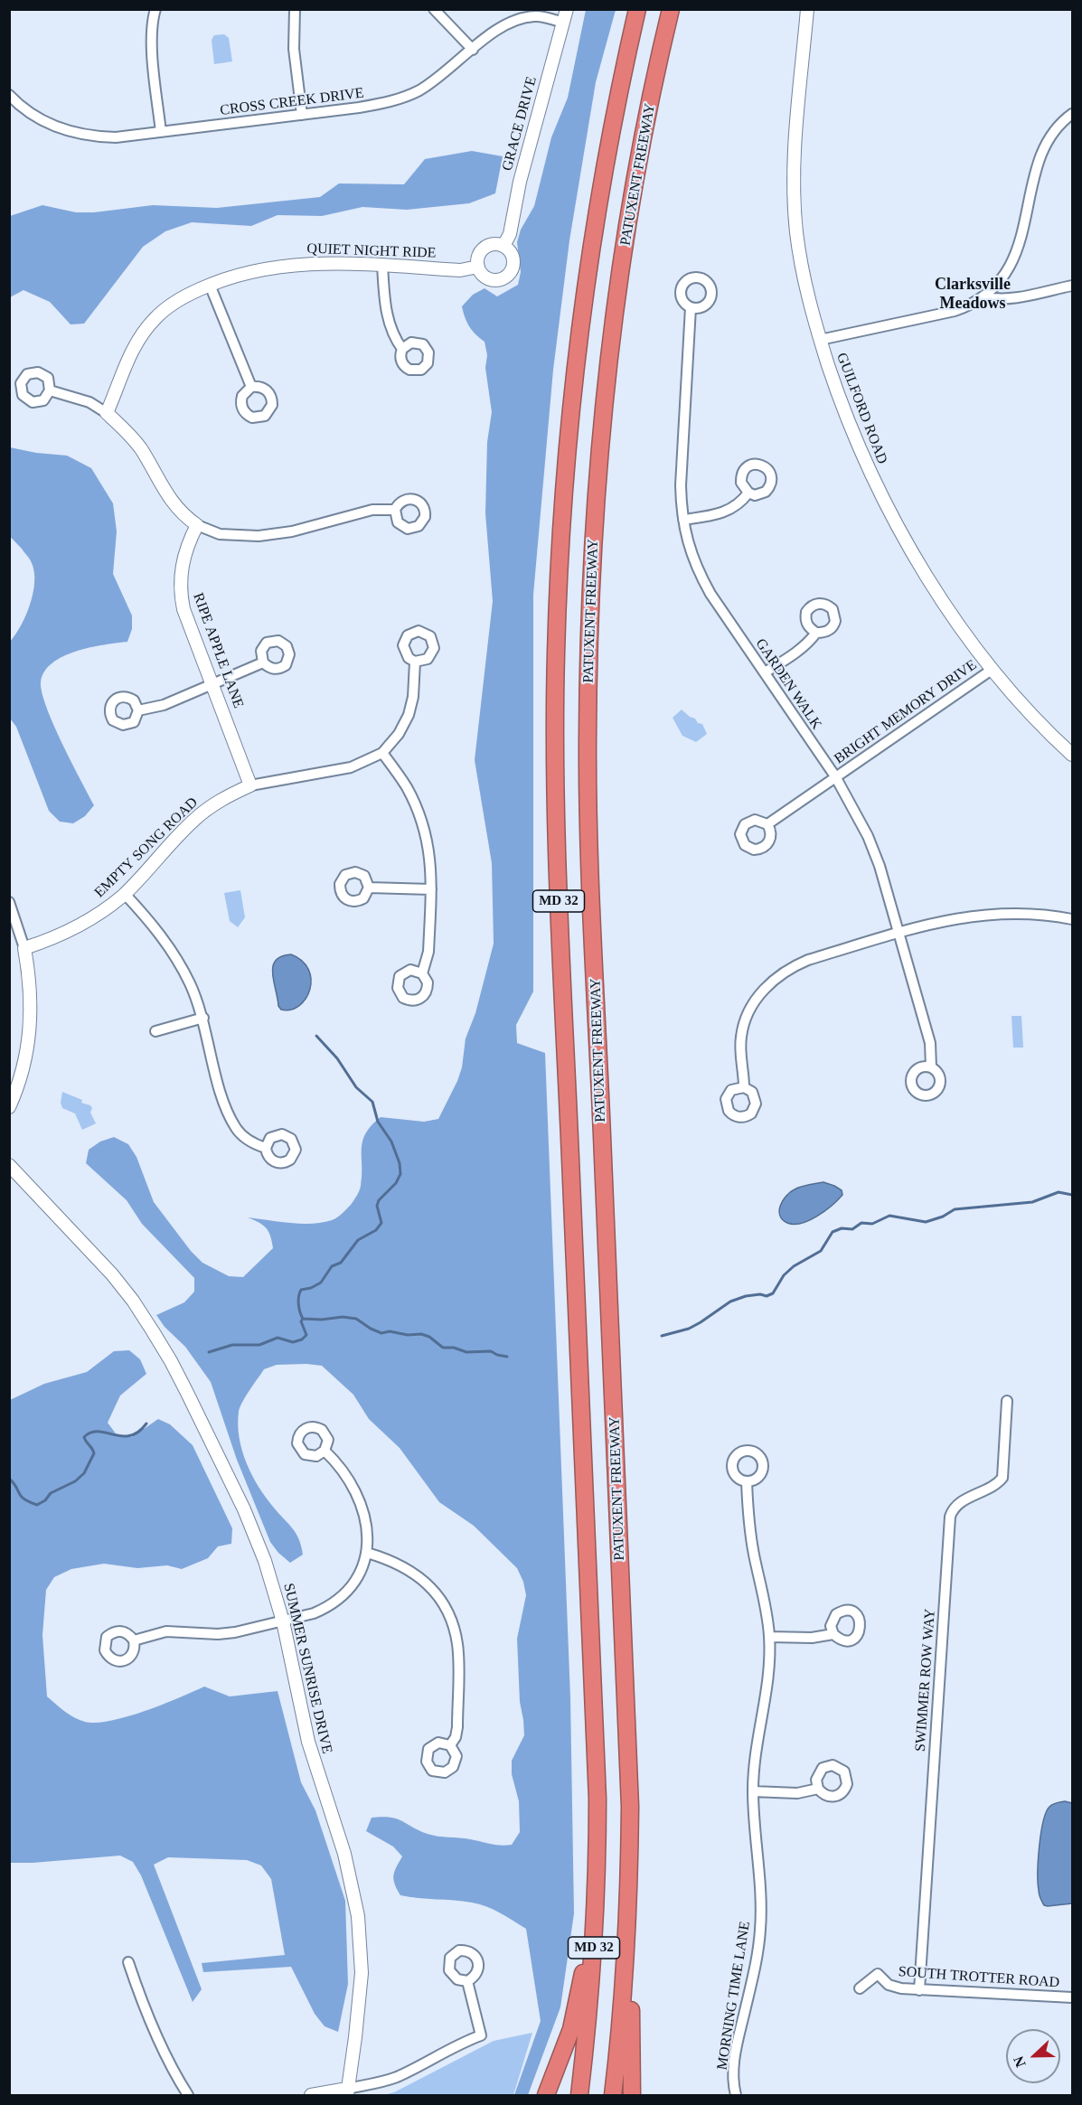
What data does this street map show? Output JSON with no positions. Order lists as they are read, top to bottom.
{
  "streets": {
    "highway": ["PATUXENT FREEWAY", "MD 32"],
    "street": [
      "CROSS CREEK DRIVE",
      "GRACE DRIVE",
      "QUIET NIGHT RIDE",
      "GUILFORD ROAD",
      "RIPE APPLE LANE",
      "GARDEN WALK",
      "BRIGHT MEMORY DRIVE",
      "EMPTY SONG ROAD",
      "SUMMER SUNRISE DRIVE",
      "SWIMMER ROW WAY",
      "SOUTH TROTTER ROAD",
      "MORNING TIME LANE"
    ]
  },
  "crossings": [
    ["CROSS CREEK DRIVE", "GRACE DRIVE"],
    ["GRACE DRIVE", "QUIET NIGHT RIDE"],
    ["GUILFORD ROAD", "BRIGHT MEMORY DRIVE"],
    ["RIPE APPLE LANE", "EMPTY SONG ROAD"],
    ["GARDEN WALK", "BRIGHT MEMORY DRIVE"],
    ["SWIMMER ROW WAY", "SOUTH TROTTER ROAD"]
  ],
  "districts": ["Clarksville Meadows"],
  "north": "left"
}
